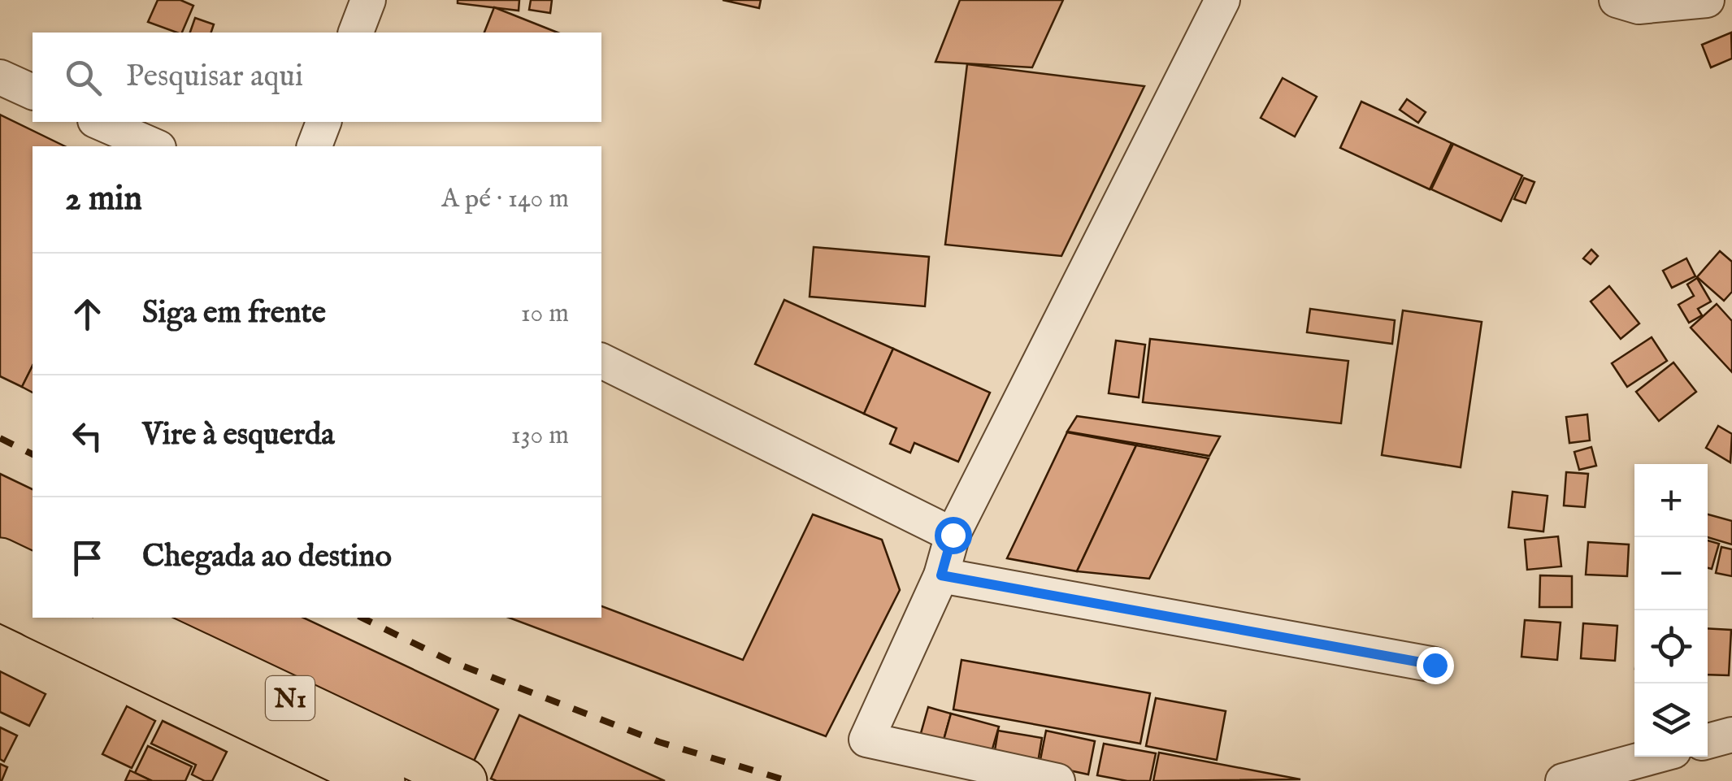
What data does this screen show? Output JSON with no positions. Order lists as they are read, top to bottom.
{
  "streets": {
    "highway": ["N1"]
  },
  "page": {
    "search": "Pesquisar aqui",
    "heading": ["2 min", "A pé · 140 m"],
    "list": [
      ["Siga em frente", "10 m"],
      ["Vire à esquerda", "130 m"],
      "Chegada ao destino"
    ],
    "map_buttons": ["+", "−"]
  }
}
